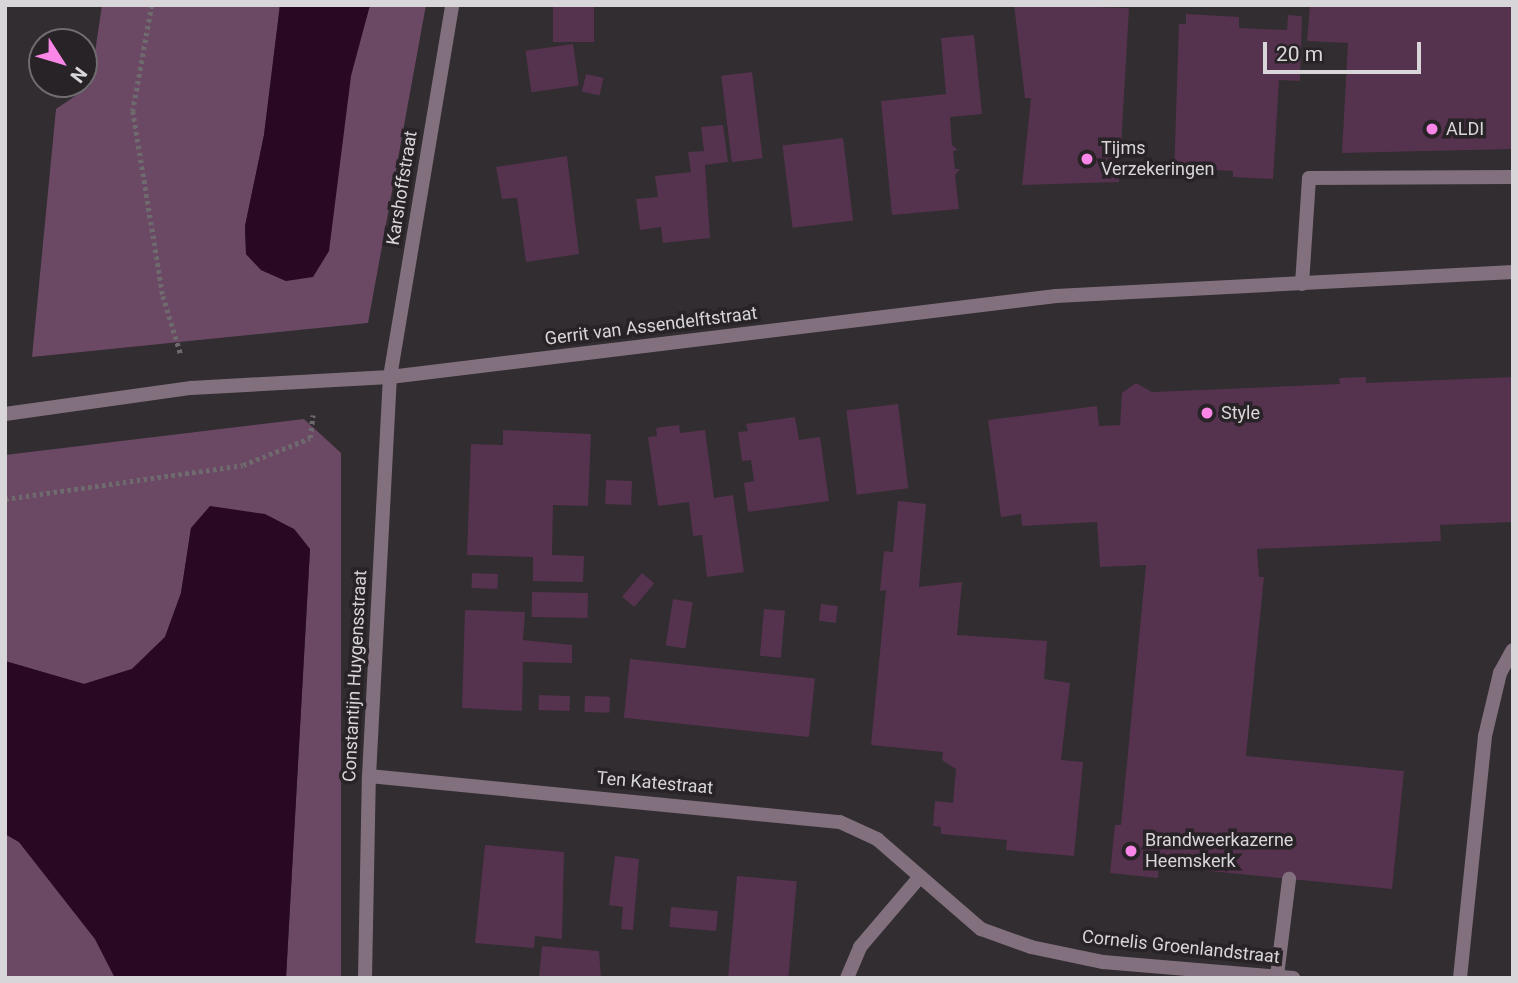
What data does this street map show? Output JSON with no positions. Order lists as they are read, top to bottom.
{
  "streets": {
    "street": [
      "Karshoffstraat",
      "Gerrit van Assendelftstraat",
      "Constantijn Huygensstraat",
      "Ten Katestraat",
      "Cornelis Groenlandstraat"
    ]
  },
  "crossings": [
    ["Karshoffstraat", "Gerrit van Assendelftstraat"],
    ["Karshoffstraat", "Constantijn Huygensstraat"],
    ["Gerrit van Assendelftstraat", "Constantijn Huygensstraat"],
    ["Constantijn Huygensstraat", "Ten Katestraat"],
    ["Ten Katestraat", "Cornelis Groenlandstraat"]
  ],
  "places": [
    "ALDI",
    "Tijms Verzekeringen",
    "Style",
    "Brandweerkazerne Heemskerk"
  ],
  "scale_bar": "20 m",
  "north": "bottom right"
}
